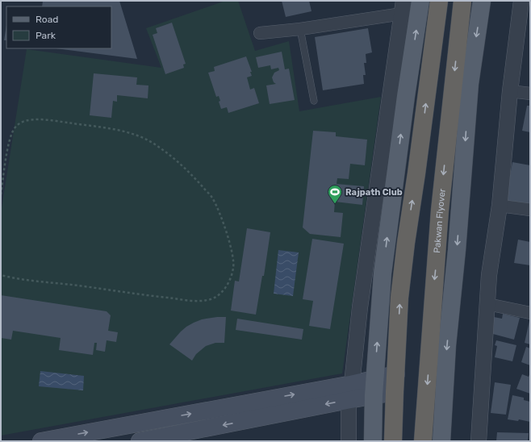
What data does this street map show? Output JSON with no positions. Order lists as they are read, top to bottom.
{
  "streets": {
    "highway": ["Pakwan Flyover"]
  },
  "places": {
    "sports": ["Rajpath Club"]
  },
  "legend": ["Road", "Park"]
}
